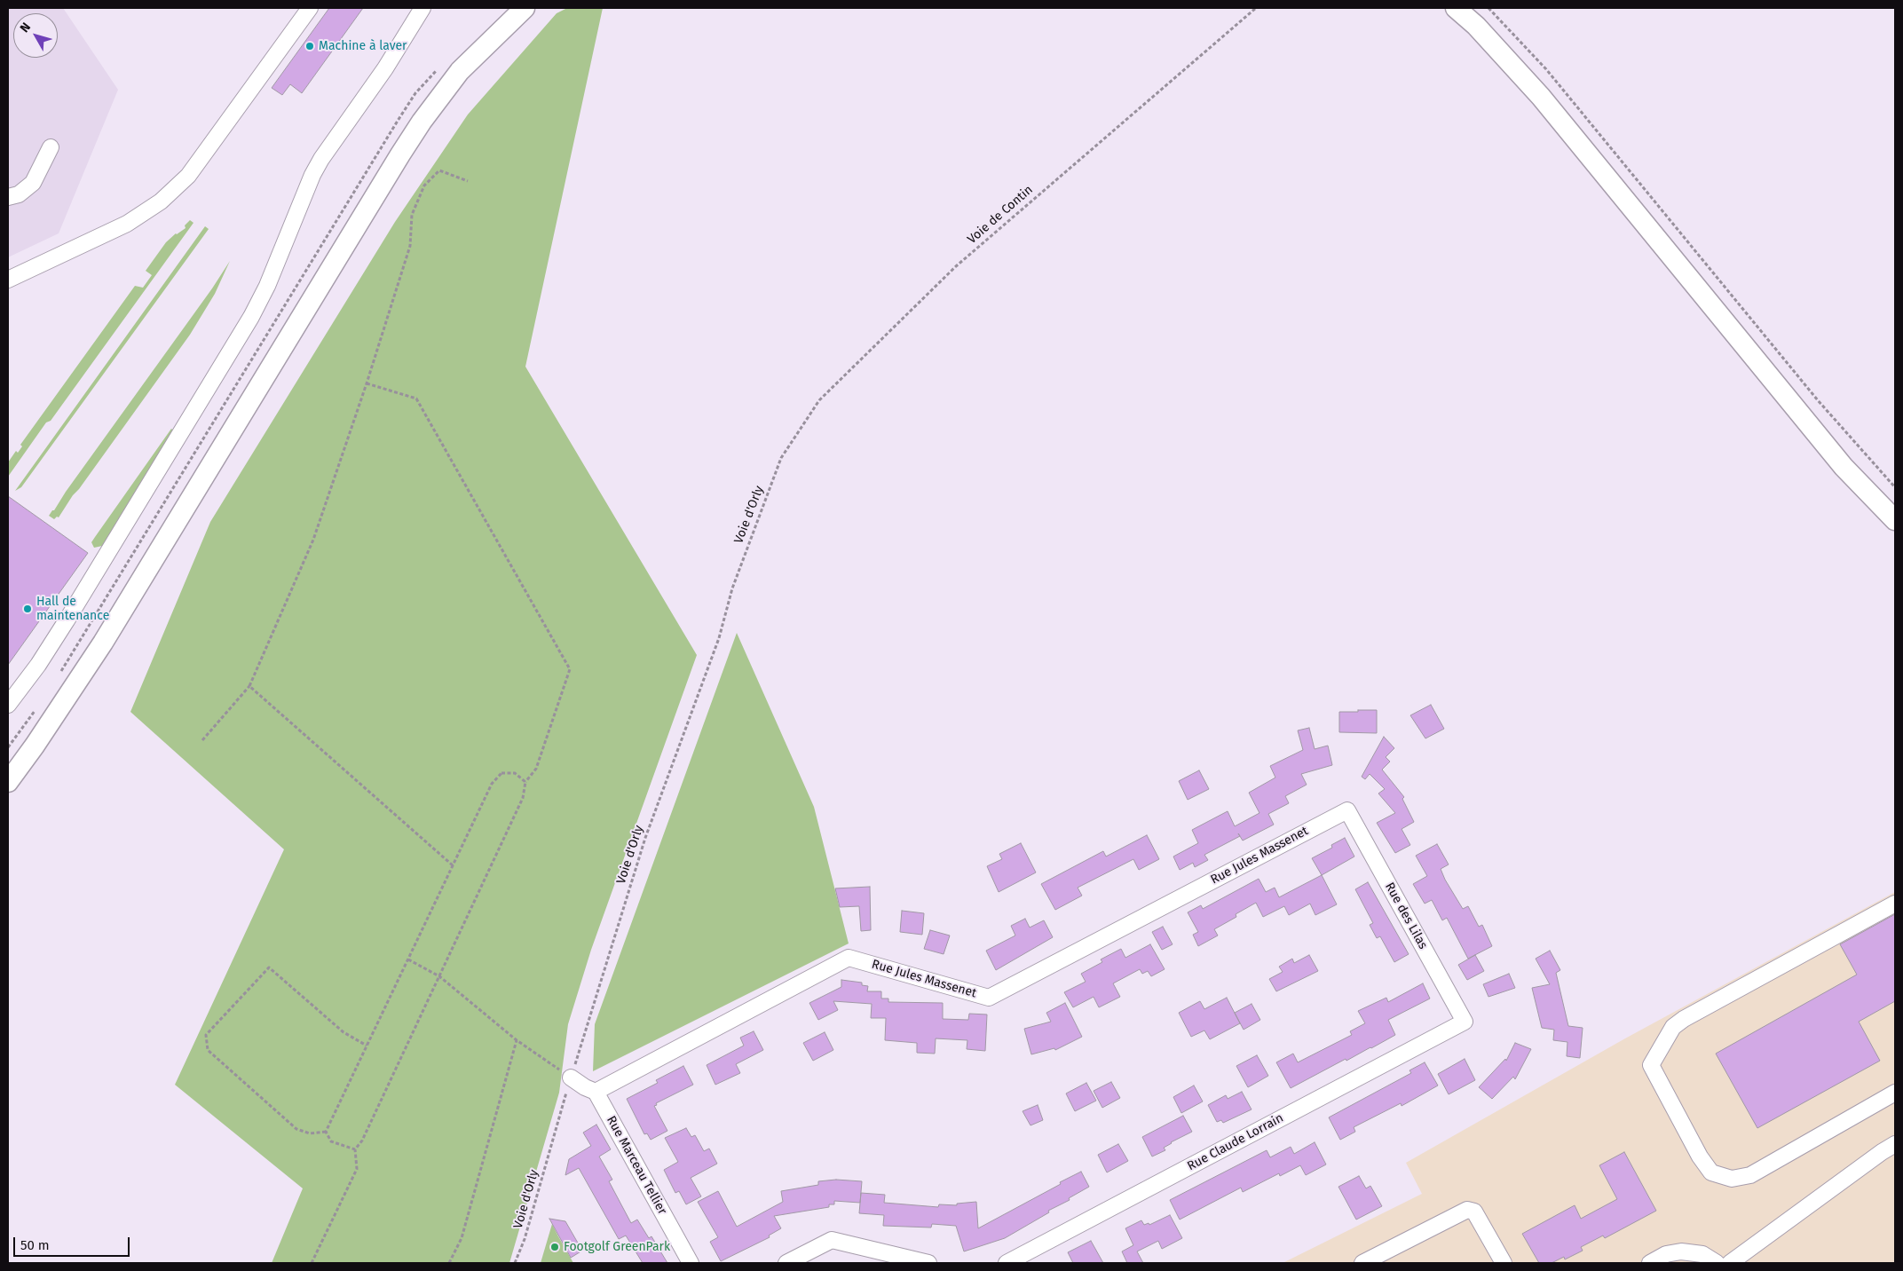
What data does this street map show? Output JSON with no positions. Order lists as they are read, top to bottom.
{
  "streets": {
    "street": [
      "Rue Jules Massenet",
      "Rue des Lilas",
      "Rue Claude Lorrain",
      "Rue Marceau Tellier"
    ],
    "path": ["Voie de Contin", "Voie d'Orly"]
  },
  "crossings": [
    ["Voie de Contin", "Voie d'Orly"],
    ["Rue Jules Massenet", "Rue des Lilas"],
    ["Rue Jules Massenet", "Rue Marceau Tellier"],
    ["Rue des Lilas", "Rue Claude Lorrain"]
  ],
  "places": ["Machine à laver", "Hall de maintenance", "Footgolf GreenPark"],
  "scale_bar": "50 m",
  "north": "top left"
}
